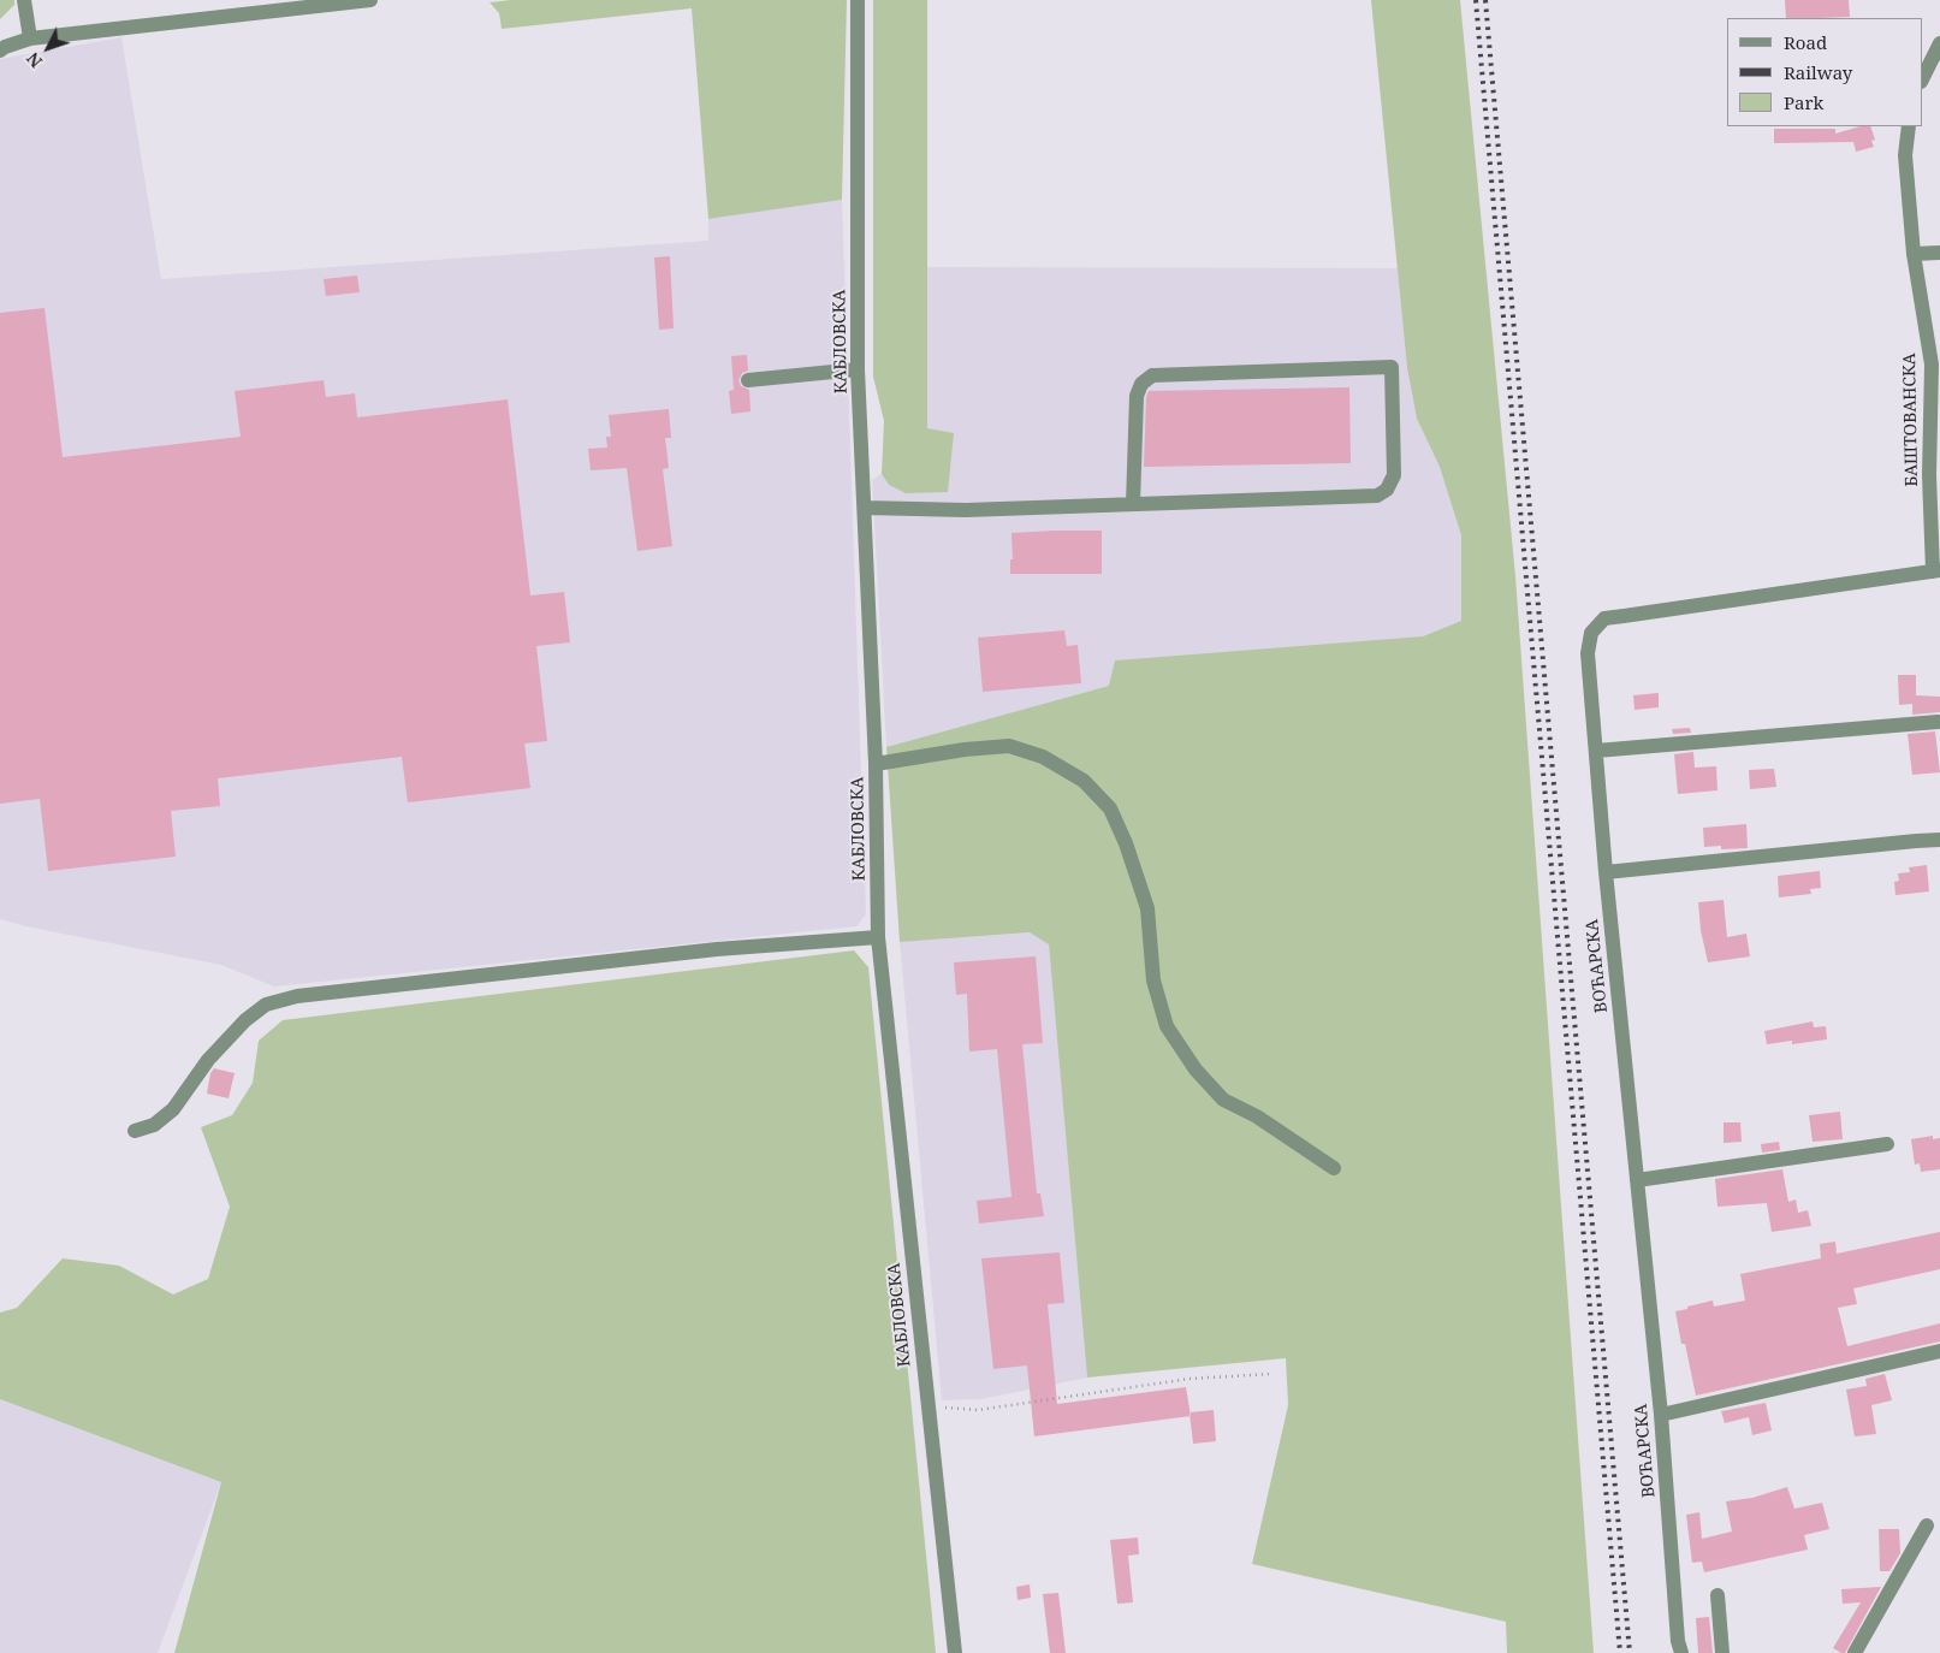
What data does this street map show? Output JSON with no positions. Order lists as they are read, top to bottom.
{
  "streets": {
    "street": ["КАБЛОВСКА", "БАШТОВАНСКА", "ВОЋАРСКА"]
  },
  "crossings": [
    ["БАШТОВАНСКА", "ВОЋАРСКА"]
  ],
  "legend": ["Road", "Railway", "Park"],
  "north": "bottom left"
}
